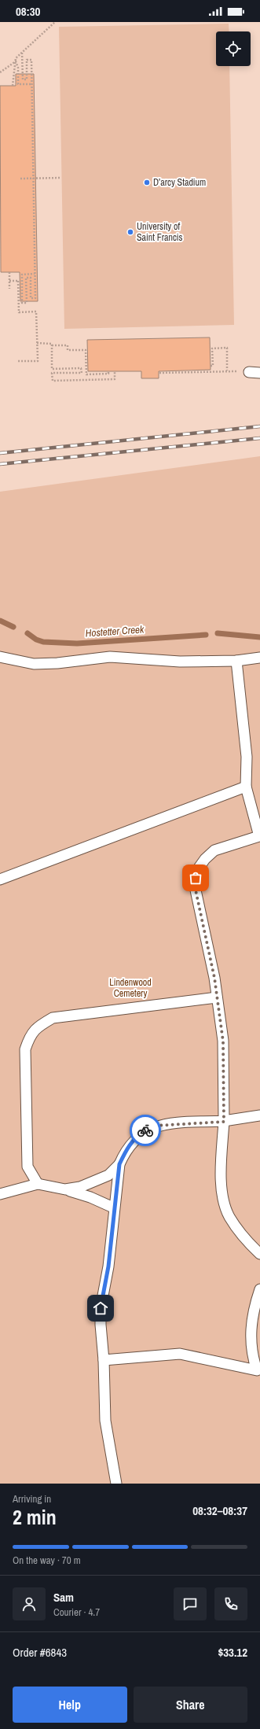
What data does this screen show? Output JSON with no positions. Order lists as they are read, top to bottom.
{
  "water": ["Hostetter Creek"],
  "parks": ["Lindenwood Cemetery"],
  "places": ["D’arcy Stadium", "University of Saint Francis"],
  "page": {
    "status": "08:30",
    "heading": ["2 min", "Arriving in", "08:32–08:37"],
    "panel": [
      "Sam",
      "Courier · 4.7",
      "Order #6843",
      "$33.12"
    ],
    "bar": "On the way · 70 m",
    "buttons": ["Help", "Share"]
  }
}
